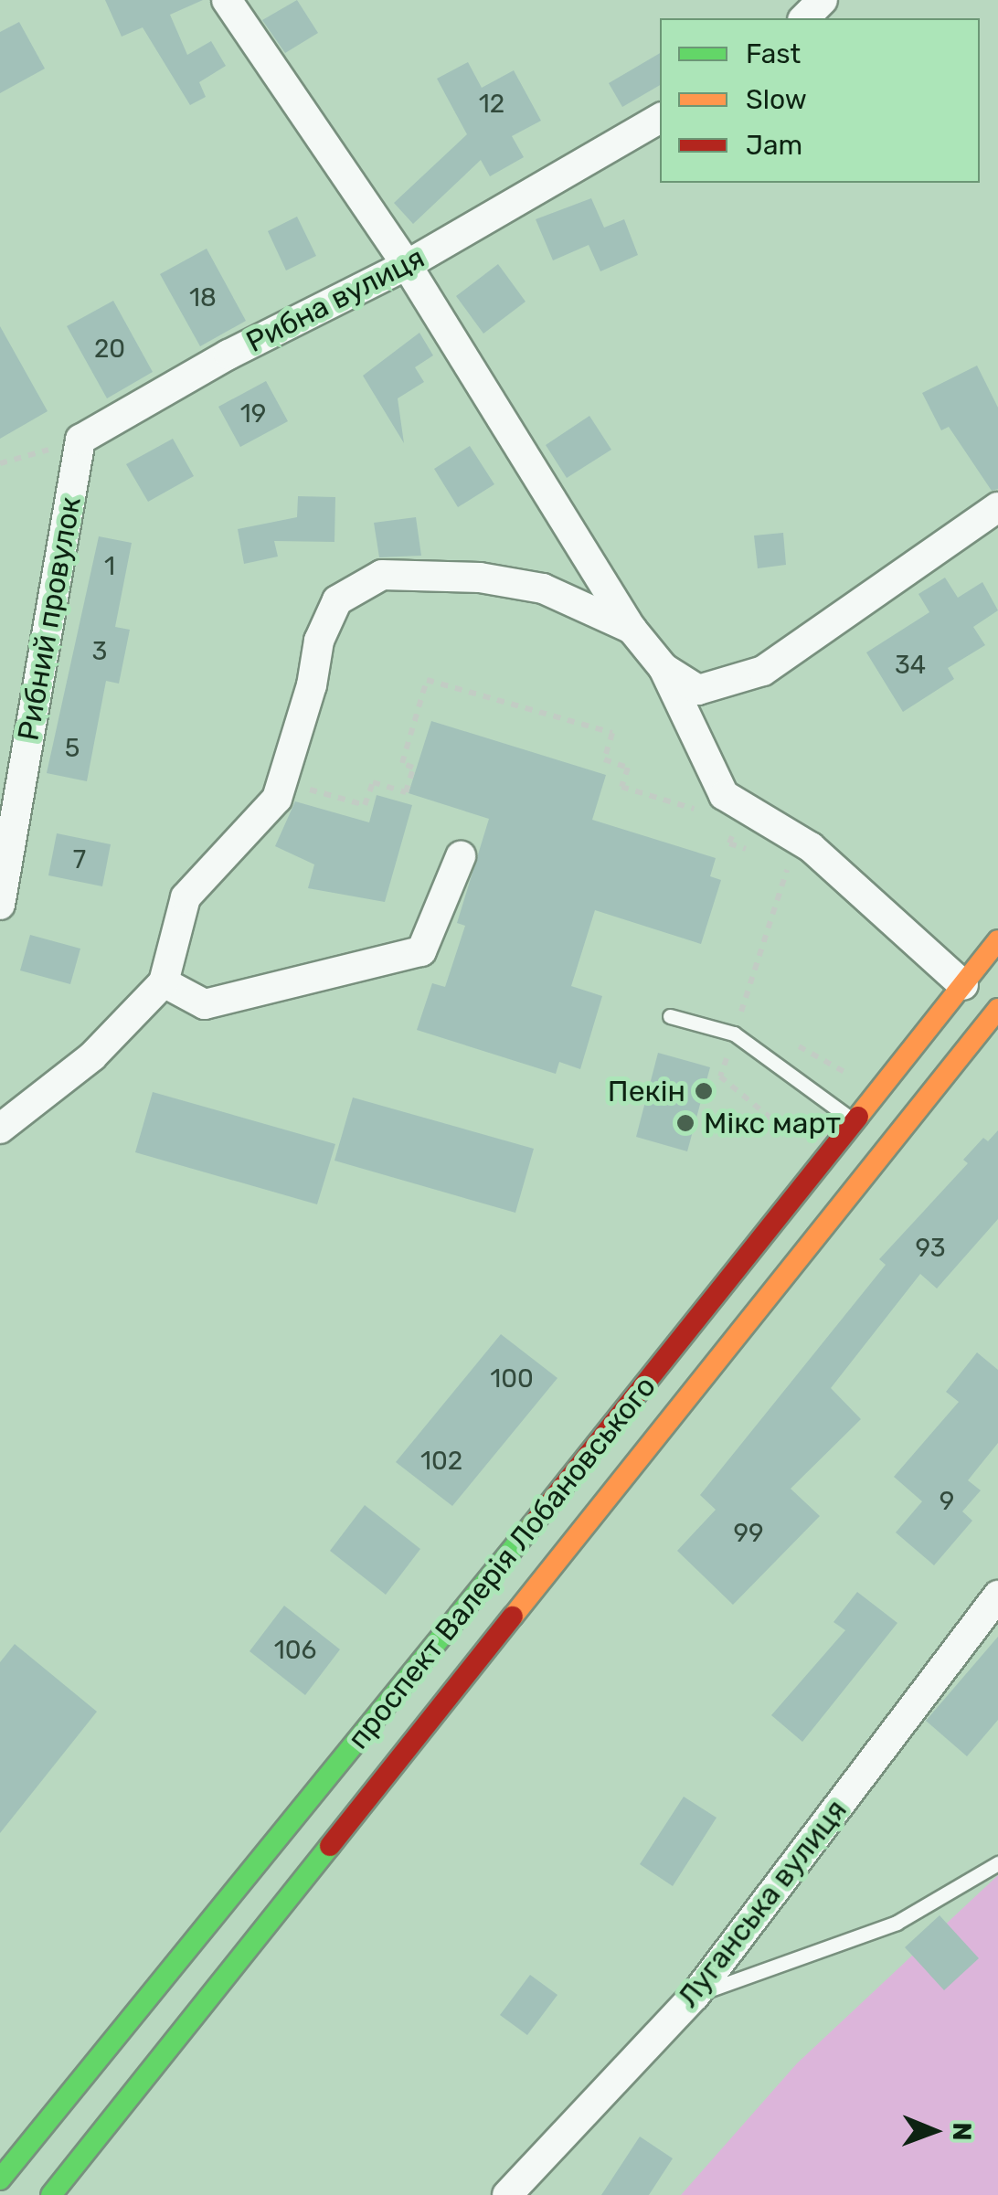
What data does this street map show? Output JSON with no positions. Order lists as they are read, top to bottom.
{
  "streets": {
    "main road": ["проспект Валерія Лобановського"],
    "street": ["Рибна вулиця", "Рибний провулок", "Луганська вулиця"]
  },
  "crossings": [
    ["Рибна вулиця", "Рибний провулок"]
  ],
  "places": ["Пекін", "Мікс март"],
  "house_numbers": [
    "12",
    "18",
    "20",
    "19",
    "1",
    "3",
    "34",
    "5",
    "7",
    "93",
    "100",
    "102",
    "9",
    "99",
    "106"
  ],
  "legend": ["Fast", "Slow", "Jam"],
  "north": "right"
}
